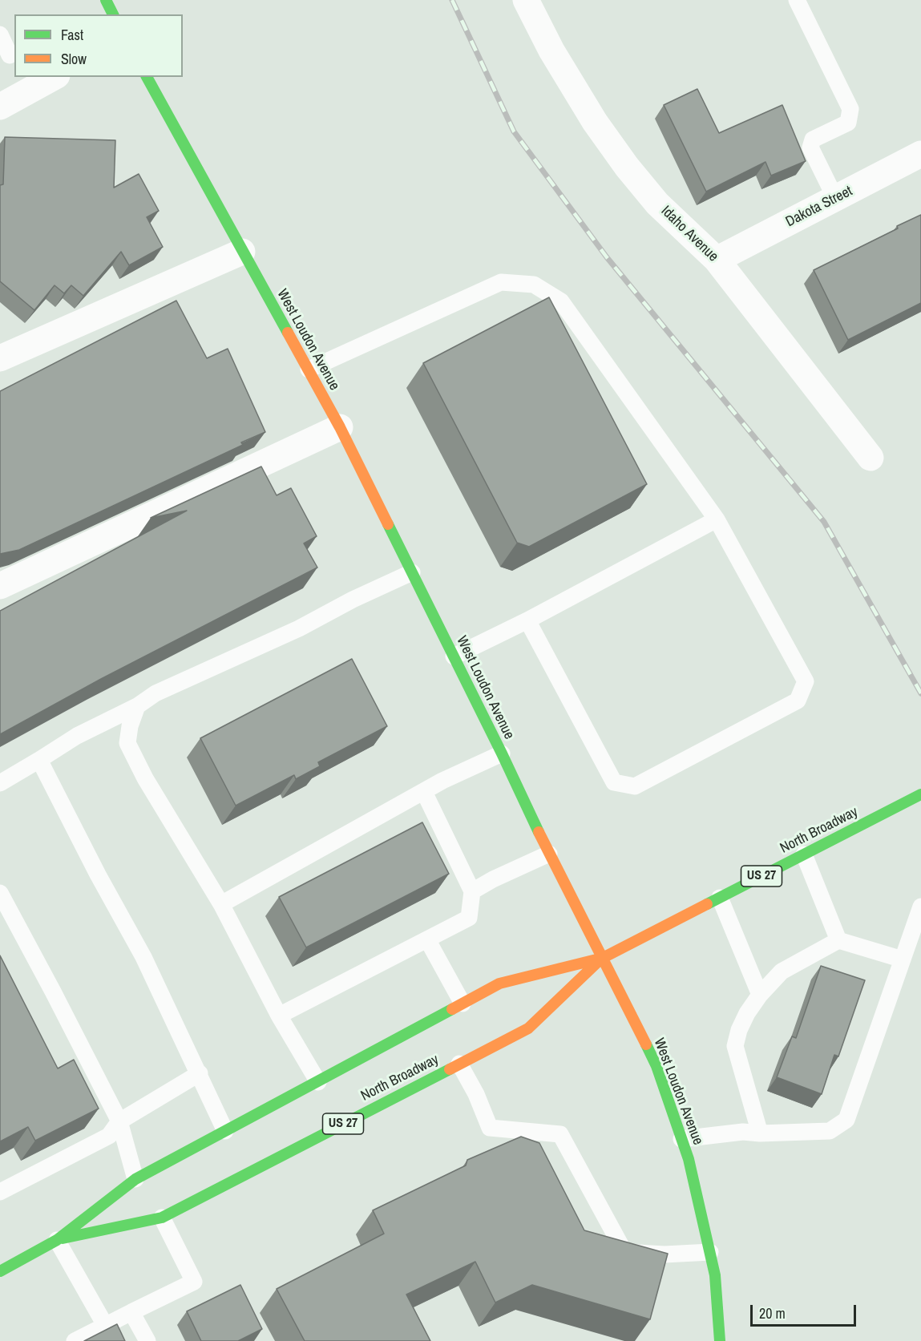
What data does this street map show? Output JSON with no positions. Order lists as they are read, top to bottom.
{
  "streets": {
    "main road": ["West Loudon Avenue", "North Broadway", "US 27"],
    "street": ["Dakota Street", "Idaho Avenue"]
  },
  "crossings": [
    ["Dakota Street", "Idaho Avenue"],
    ["West Loudon Avenue", "North Broadway"]
  ],
  "legend": ["Fast", "Slow"],
  "scale_bar": "20 m"
}
